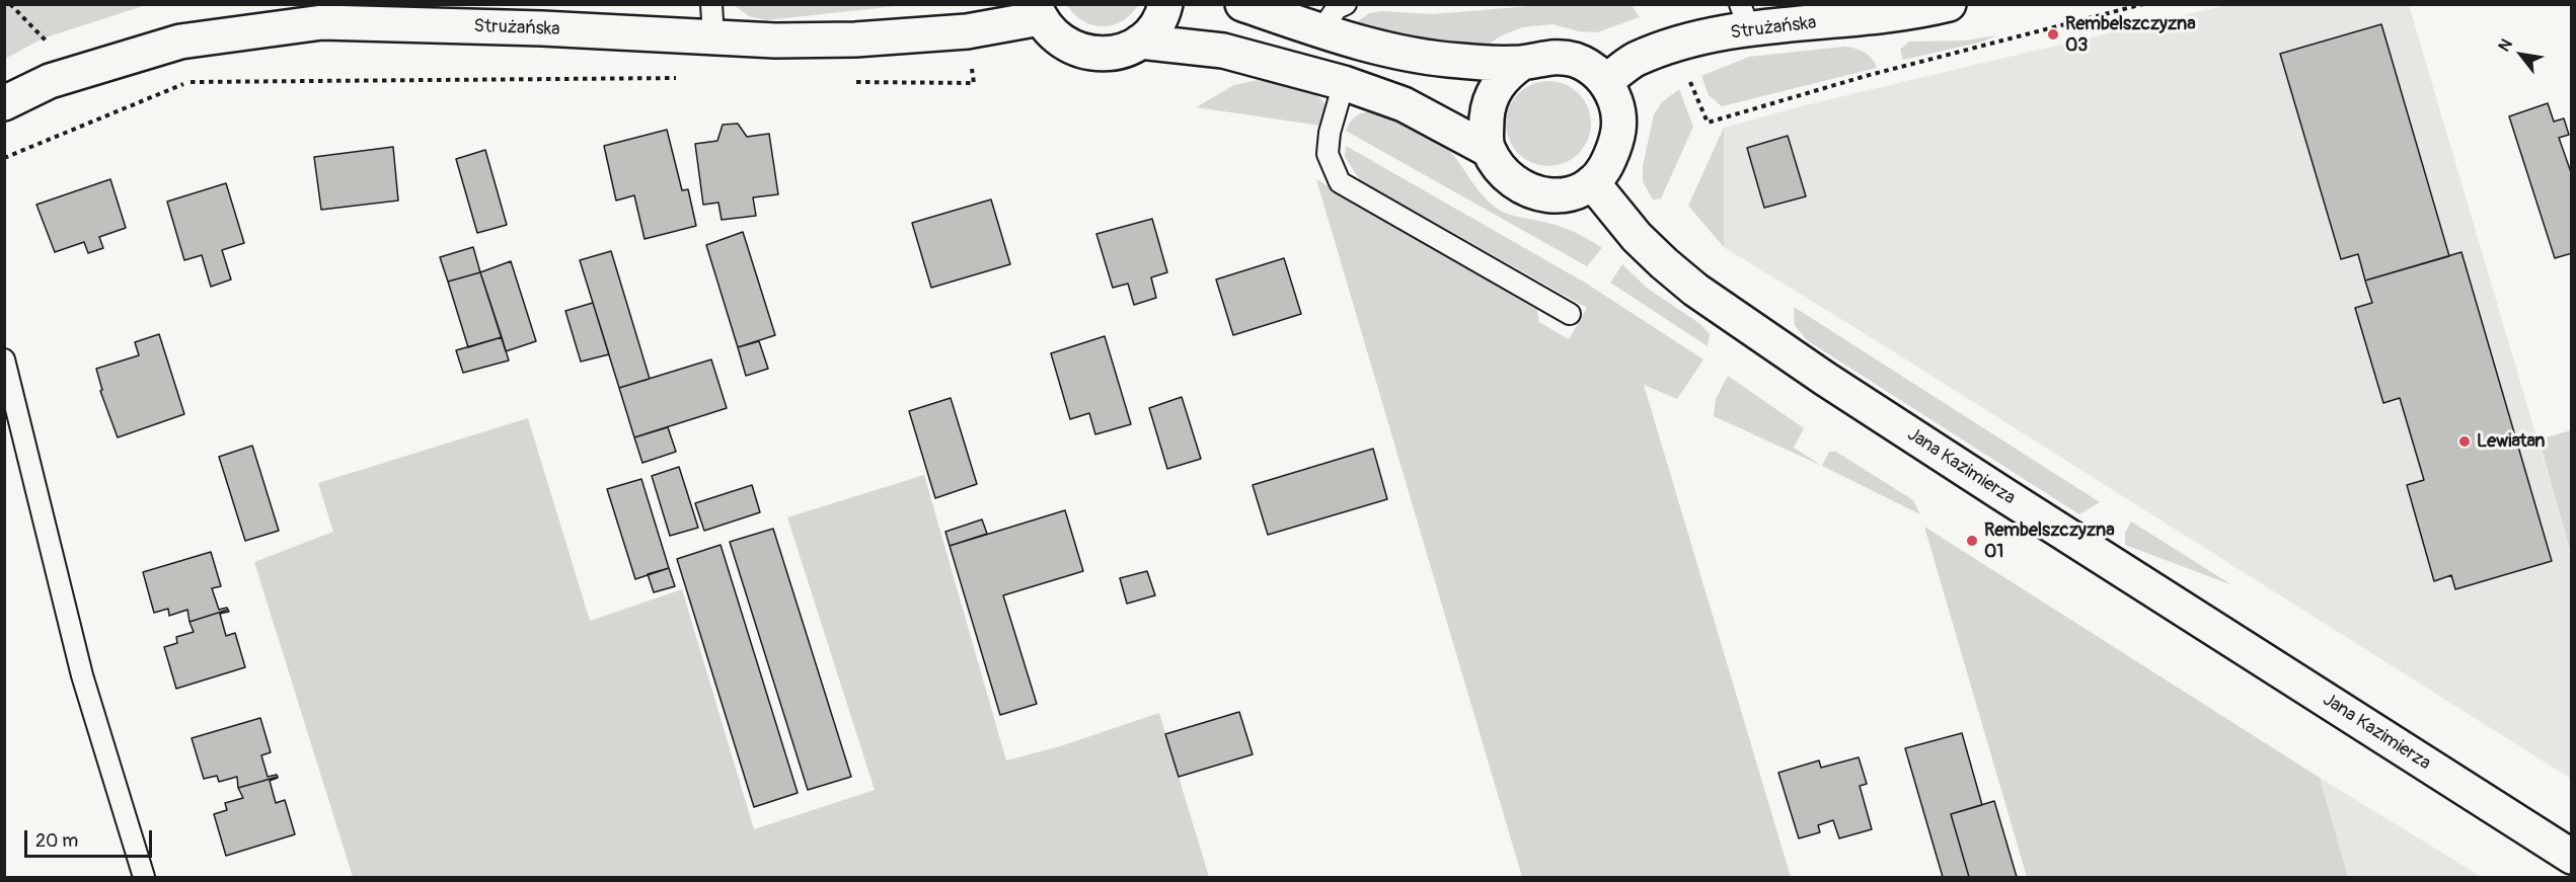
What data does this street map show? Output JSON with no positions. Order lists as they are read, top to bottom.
{
  "streets": {
    "main road": ["Strużańska", "Jana Kazimierza"]
  },
  "crossings": [
    ["Strużańska", "Jana Kazimierza"]
  ],
  "places": ["Rembelszczyzna 03", "Lewiatan", "Rembelszczyzna 01"],
  "scale_bar": "20 m",
  "north": "top left"
}
